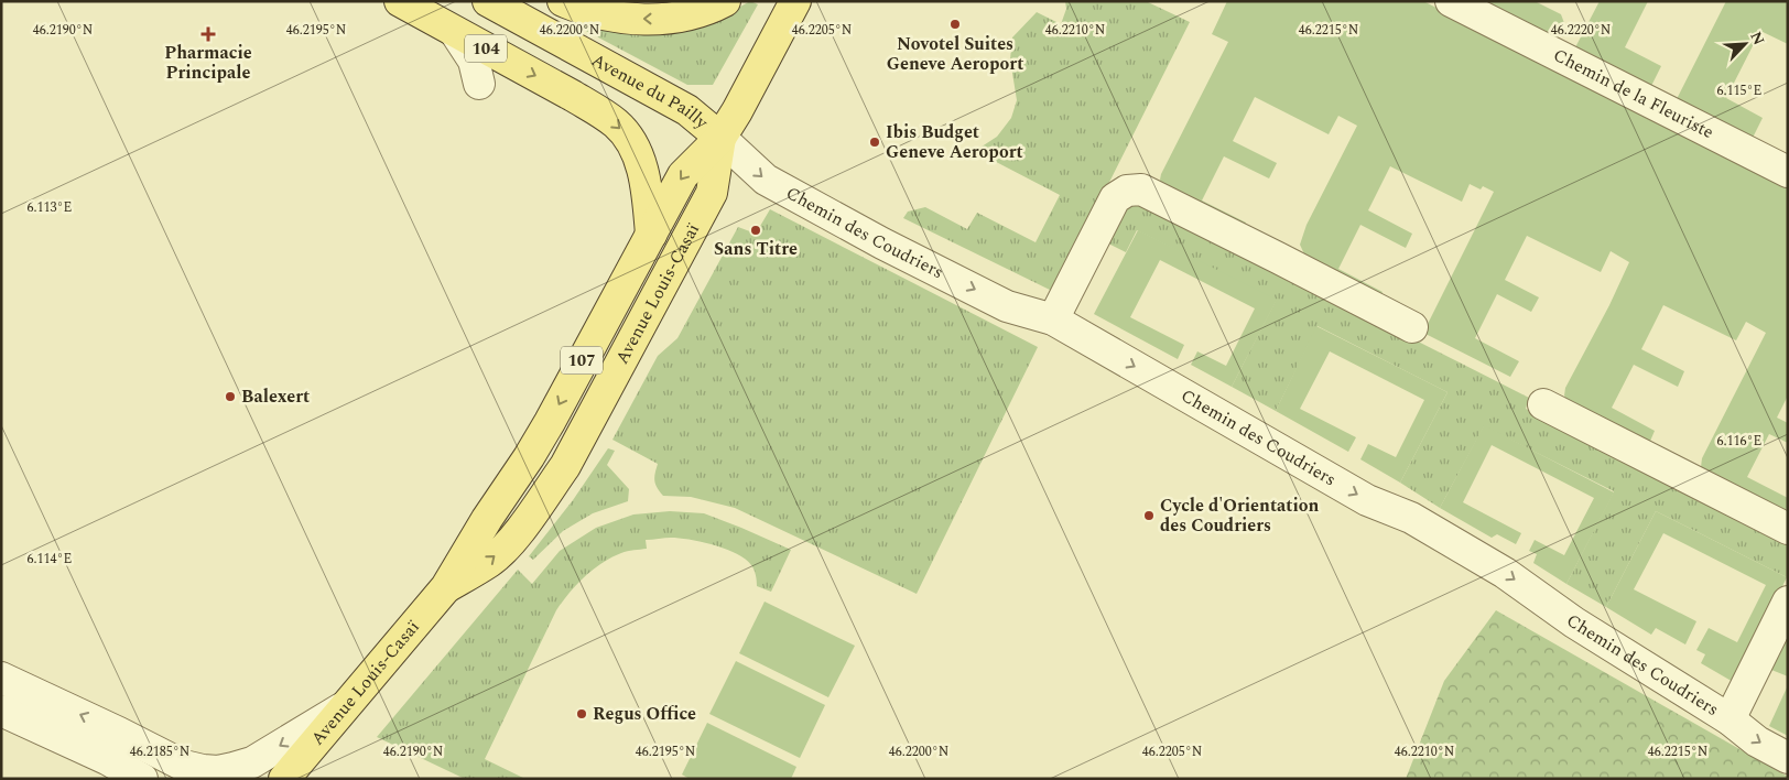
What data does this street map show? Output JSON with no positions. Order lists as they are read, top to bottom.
{
  "streets": {
    "main road": [
      "104",
      "Avenue du Pailly",
      "Avenue Louis-Casaï",
      "107"
    ],
    "street": ["Chemin de la Fleuriste", "Chemin des Coudriers"]
  },
  "crossings": [
    ["104", "Avenue Louis-Casaï"],
    ["Avenue du Pailly", "Chemin des Coudriers"],
    ["Avenue du Pailly", "Avenue Louis-Casaï"],
    ["Chemin des Coudriers", "Avenue Louis-Casaï"]
  ],
  "one_way": ["Chemin des Coudriers"],
  "places": {
    "other": [
      "Novotel Suites Geneve Aeroport",
      "Ibis Budget Geneve Aeroport",
      "Sans Titre",
      "Balexert",
      "Cycle d'Orientation des Coudriers",
      "Regus Office"
    ],
    "health": ["Pharmacie Principale"]
  },
  "north": "top right",
  "coordinates": [
    "46.2190°N",
    "46.2195°N",
    "46.2200°N",
    "46.2205°N",
    "46.2210°N",
    "46.2215°N",
    "46.2220°N",
    "6.115°E",
    "6.113°E",
    "6.116°E",
    "6.114°E",
    "46.2185°N"
  ]
}
